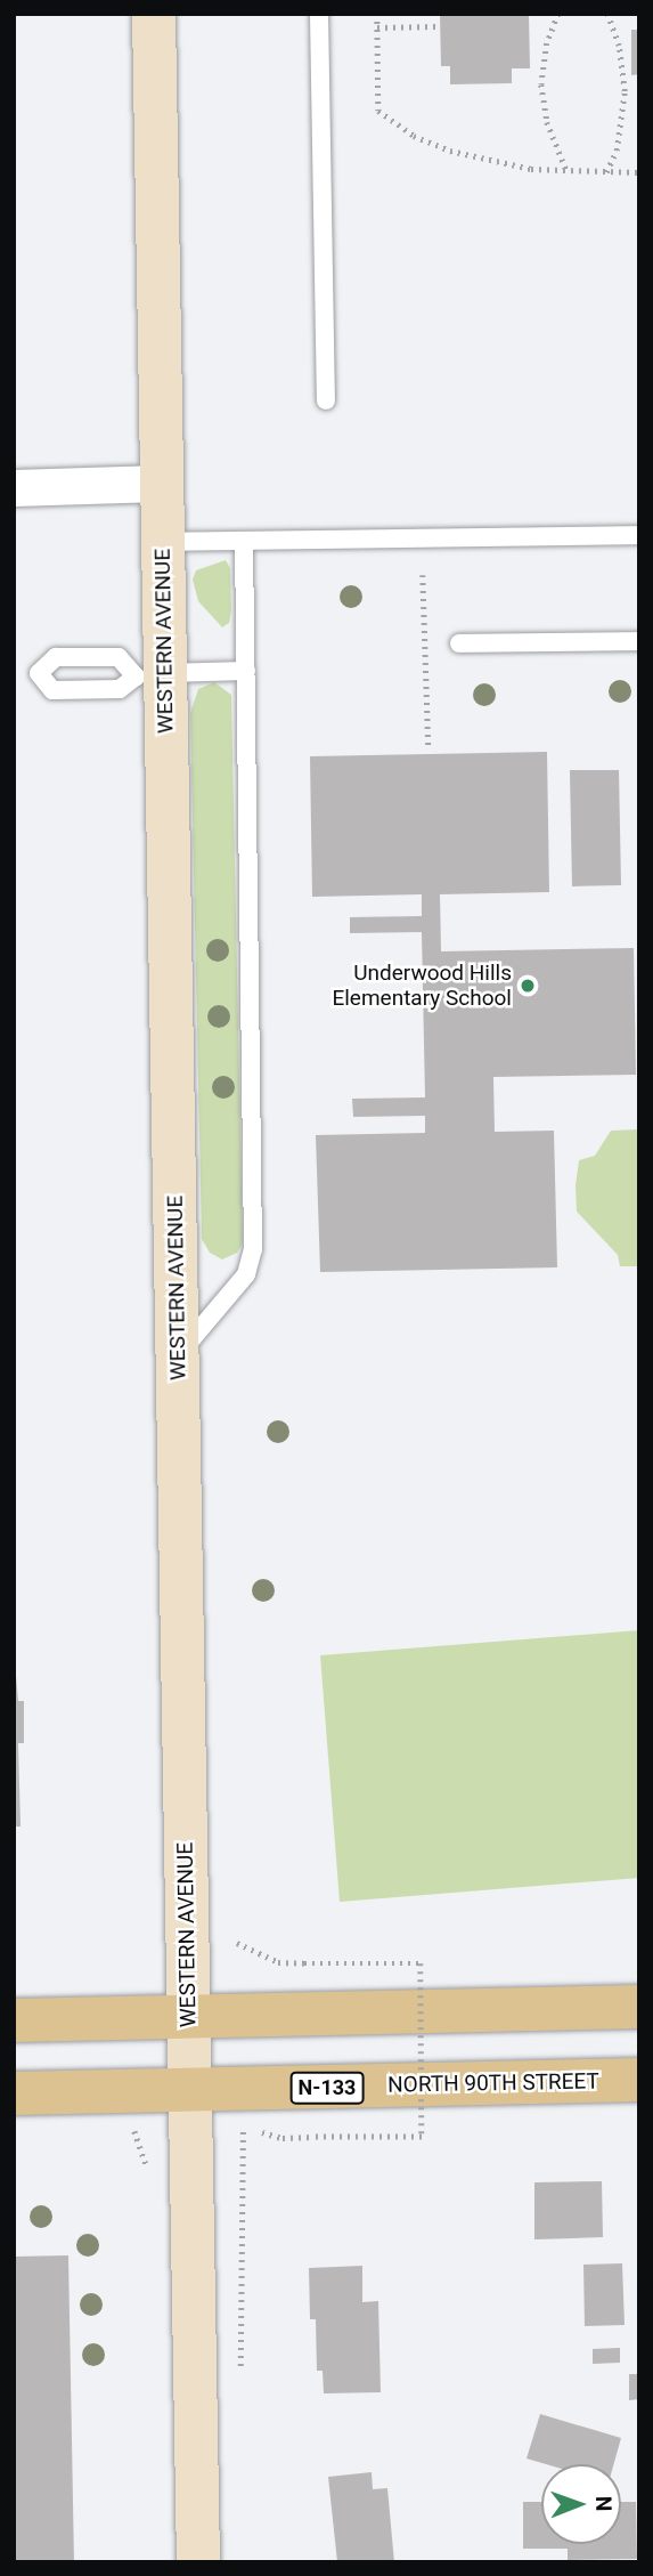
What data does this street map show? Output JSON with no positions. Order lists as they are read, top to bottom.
{
  "streets": {
    "main road": ["NORTH 90TH STREET", "N-133"],
    "street": ["WESTERN AVENUE"]
  },
  "crossings": [
    ["WESTERN AVENUE", "NORTH 90TH STREET"]
  ],
  "places": ["Underwood Hills Elementary School"],
  "north": "right"
}
